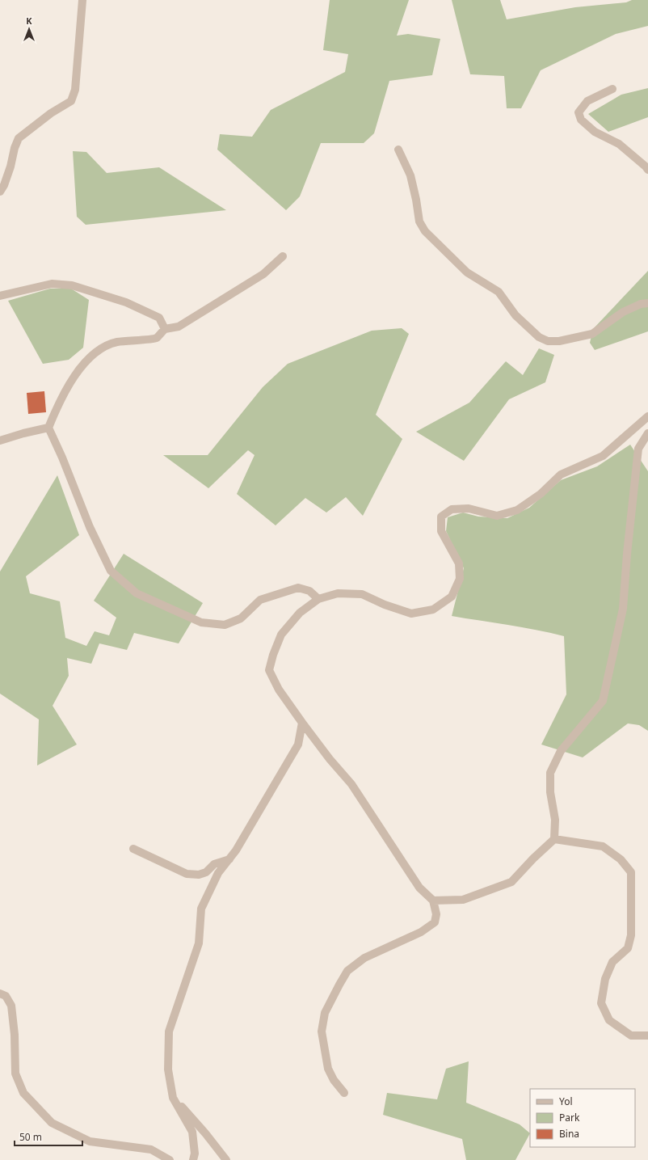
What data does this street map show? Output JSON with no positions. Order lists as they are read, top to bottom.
{
  "legend": ["Yol", "Park", "Bina"],
  "scale_bar": "50 m",
  "north": "top"
}
